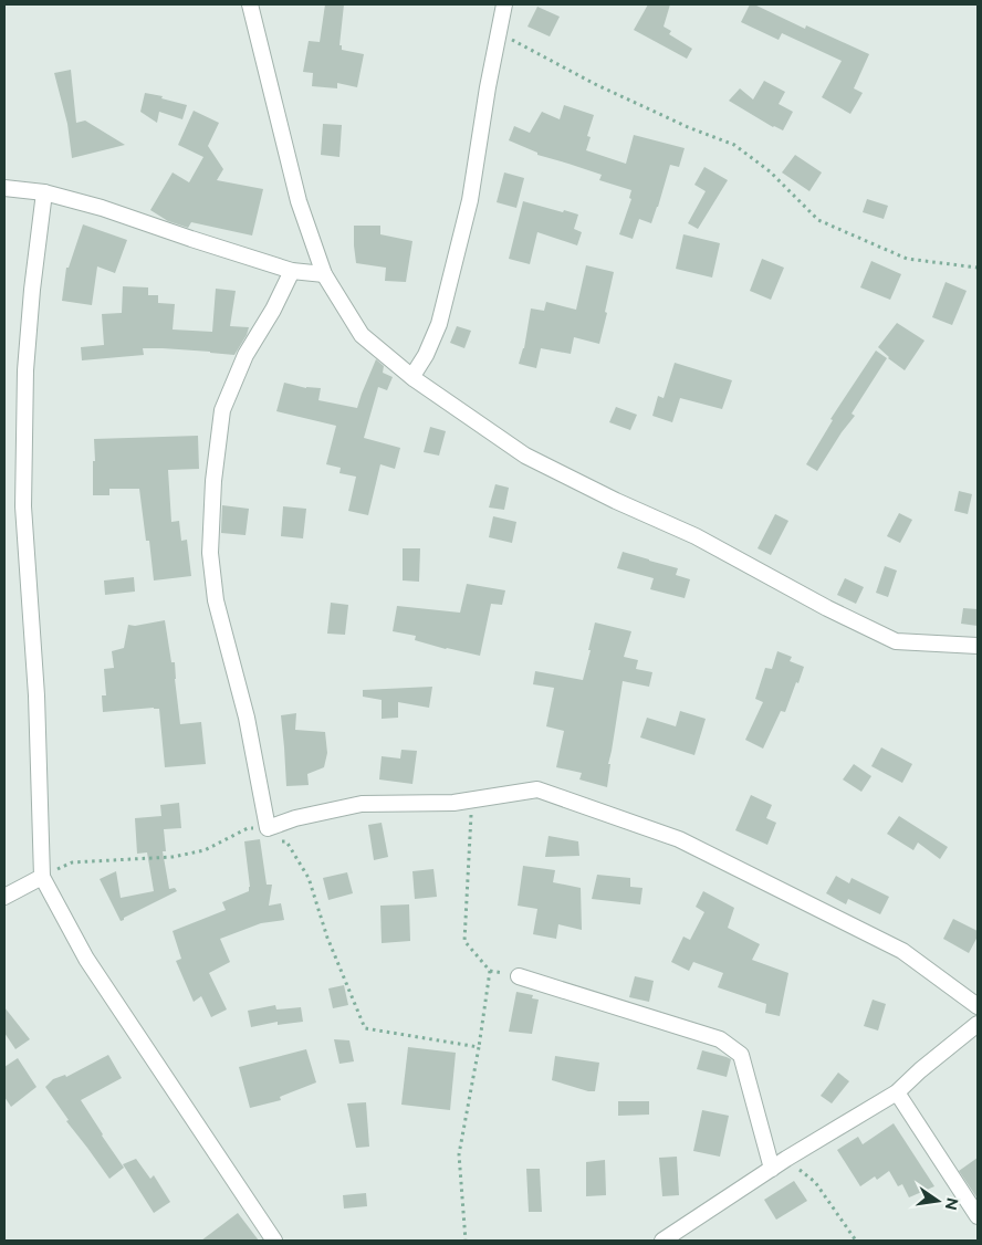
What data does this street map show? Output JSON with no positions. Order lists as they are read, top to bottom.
{
  "north": "right"
}
